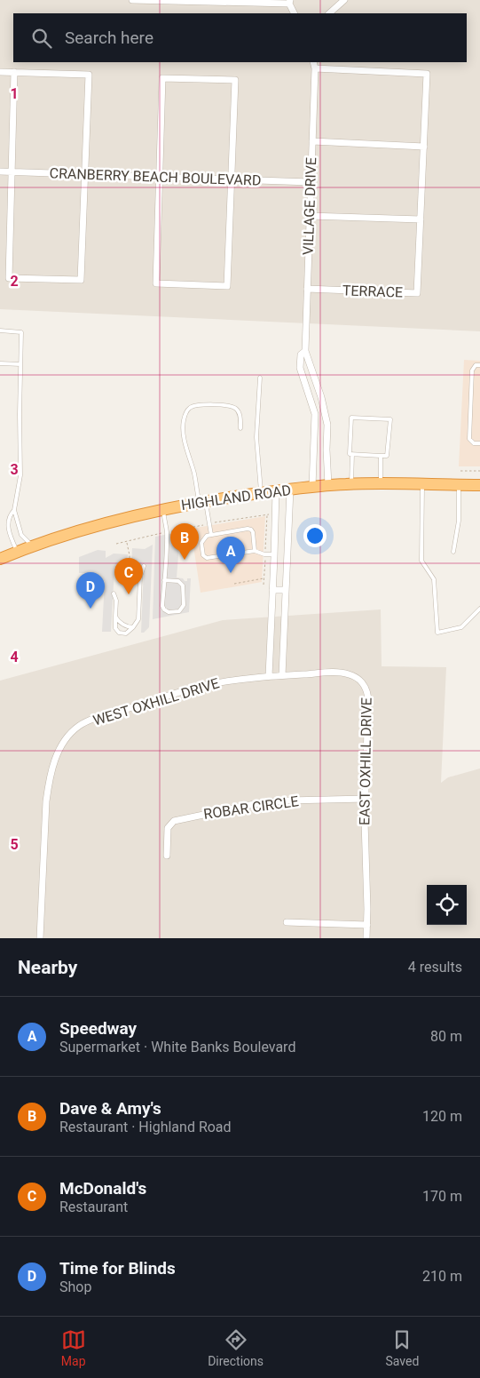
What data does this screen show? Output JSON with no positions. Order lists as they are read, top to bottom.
{
  "streets": {
    "highway": ["HIGHLAND ROAD"],
    "street": [
      "CRANBERRY BEACH BOULEVARD",
      "VILLAGE DRIVE",
      "TERRACE",
      "WEST OXHILL DRIVE",
      "EAST OXHILL DRIVE",
      "ROBAR CIRCLE"
    ]
  },
  "crossings": [
    ["CRANBERRY BEACH BOULEVARD", "VILLAGE DRIVE"],
    ["VILLAGE DRIVE", "TERRACE"],
    ["VILLAGE DRIVE", "HIGHLAND ROAD"],
    ["WEST OXHILL DRIVE", "EAST OXHILL DRIVE"],
    ["EAST OXHILL DRIVE", "ROBAR CIRCLE"]
  ],
  "page": {
    "search": "Search here",
    "pins": [
      "B",
      "A",
      "C",
      "D"
    ],
    "heading": ["Nearby", "4 results"],
    "list": [
      {
        "mark": "A",
        "name": "Speedway",
        "note": "Supermarket · White Banks Boulevard",
        "value": "80 m"
      },
      {
        "mark": "B",
        "name": "Dave & Amy's",
        "note": "Restaurant · Highland Road",
        "value": "120 m"
      },
      {
        "mark": "C",
        "name": "McDonald's",
        "note": "Restaurant",
        "value": "170 m"
      },
      {
        "mark": "D",
        "name": "Time for Blinds",
        "note": "Shop",
        "value": "210 m"
      }
    ],
    "nav": ["Map", "Directions", "Saved"]
  },
  "grid": {
    "rows": [
      "1",
      "2",
      "3",
      "4",
      "5"
    ]
  }
}
